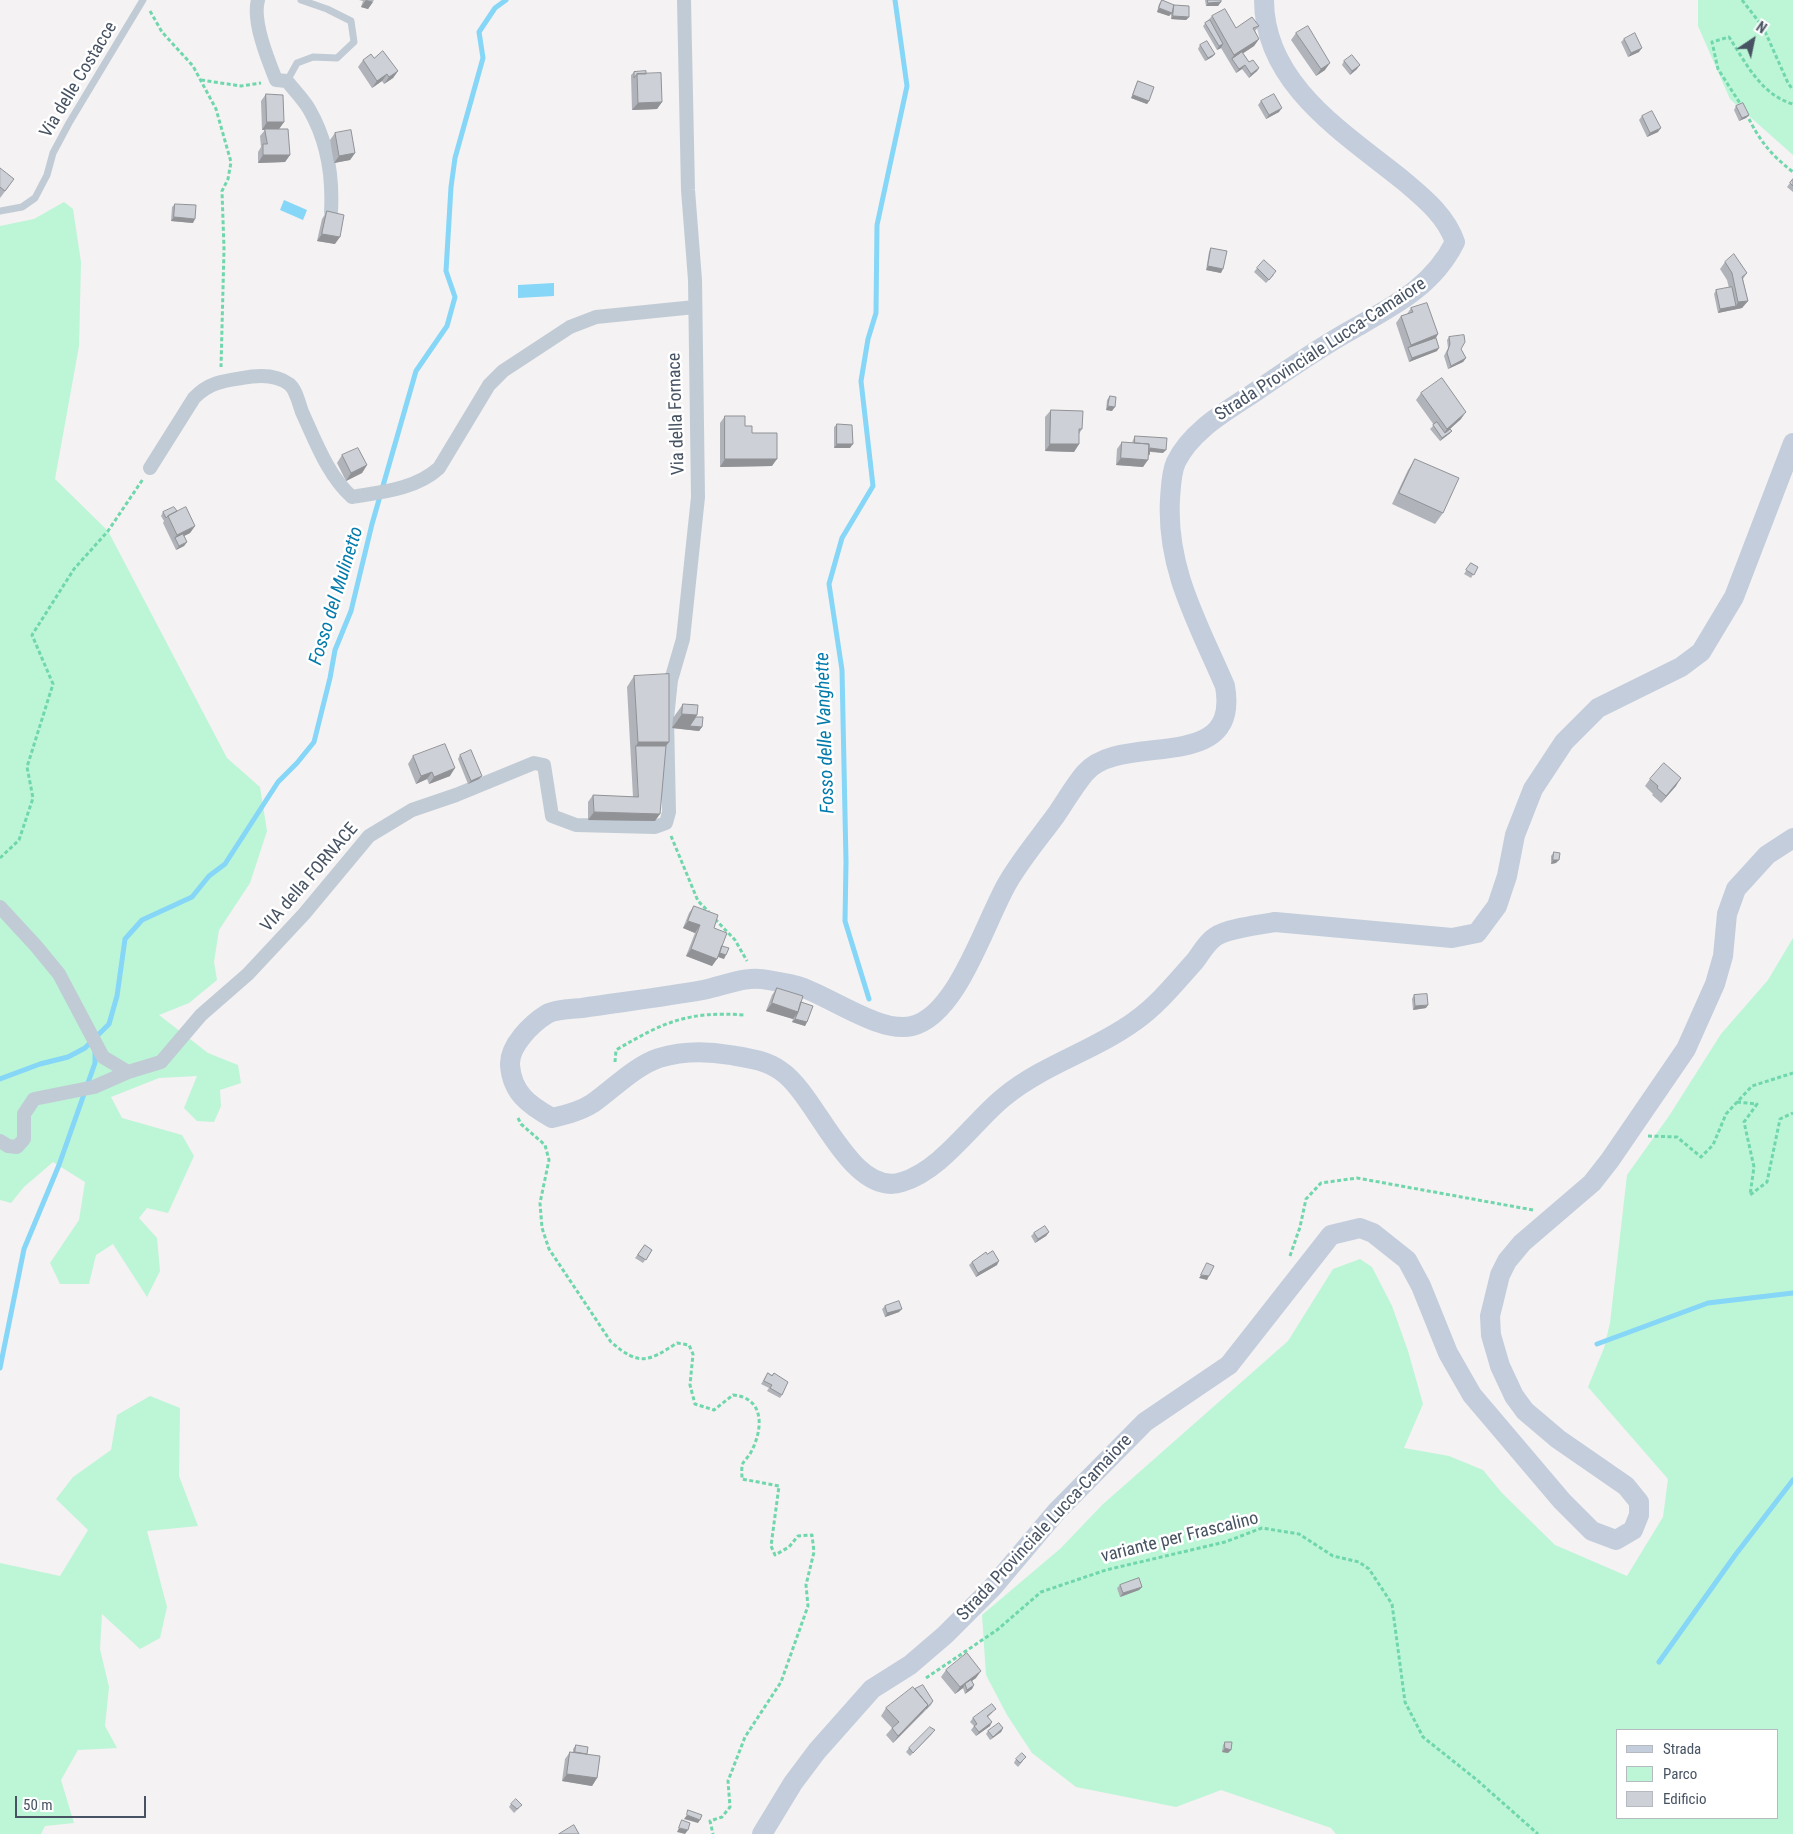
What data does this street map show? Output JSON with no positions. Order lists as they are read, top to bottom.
{
  "streets": {
    "main road": ["Strada Provinciale Lucca-Camaiore"],
    "street": ["Via della Fornace", "VIA della FORNACE"],
    "lane": ["Via delle Costacce"],
    "path": ["variante per Frascalino"]
  },
  "crossings": [
    ["Via della Fornace", "VIA della FORNACE"]
  ],
  "water": ["Fosso del Mulinetto", "Fosso delle Vanghette"],
  "legend": ["Strada", "Parco", "Edificio"],
  "scale_bar": "50 m",
  "north": "top right"
}
